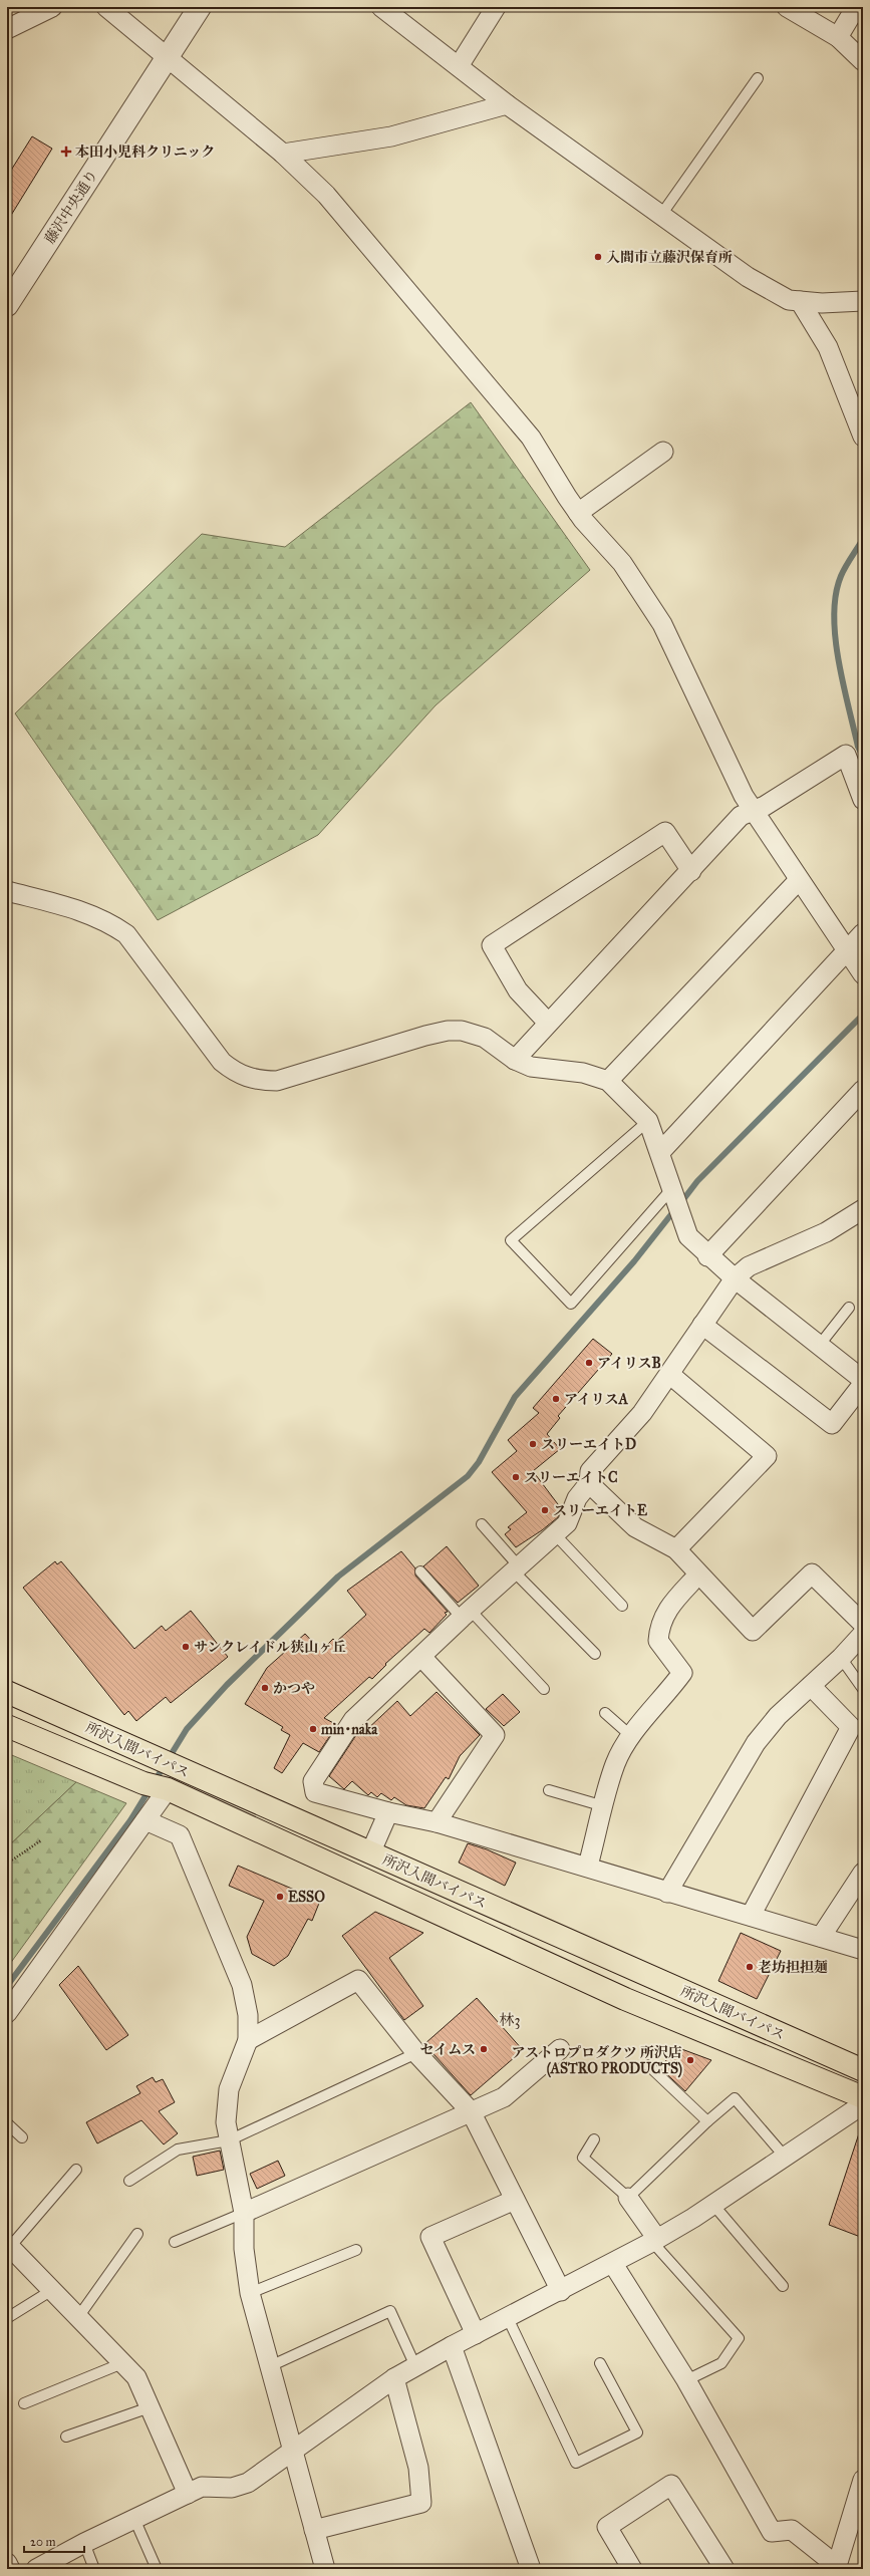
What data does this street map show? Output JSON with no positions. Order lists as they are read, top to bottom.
{
  "streets": {
    "highway": ["所沢入間バイパス"],
    "street": ["藤沢中央通り"]
  },
  "districts": ["林3"],
  "places": {
    "health": ["本田小児科クリニック"],
    "other": [
      "入間市立藤沢保育所",
      "アイリスB",
      "アイリスA",
      "スリーエイトD",
      "スリーエイトC",
      "スリーエイトE",
      "サンクレイドル狭山ヶ丘",
      "かつや",
      "min･naka",
      "ESSO",
      "老坊担担麺",
      "セイムス",
      "アストロプロダクツ 所沢店 (ASTRO PRODUCTS)"
    ]
  },
  "scale_bar": "20 m"
}
